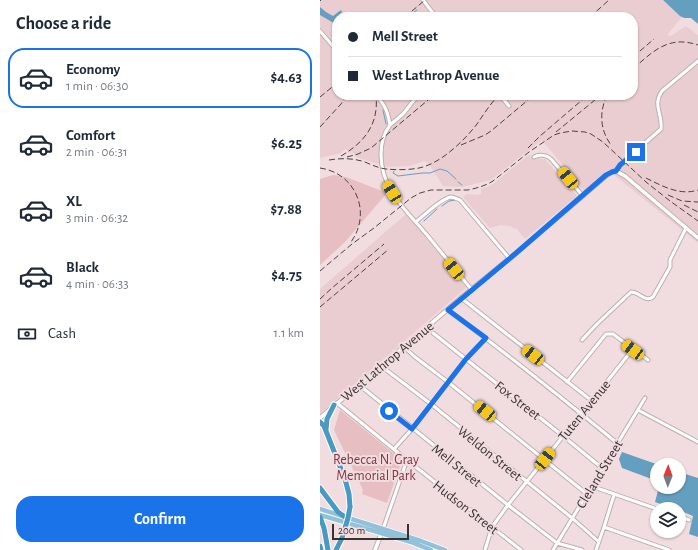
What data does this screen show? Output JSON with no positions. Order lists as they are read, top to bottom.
{
  "streets": {
    "street": [
      "West Lathrop Avenue",
      "Fox Street",
      "Tuten Avenue",
      "Weldon Street",
      "Mell Street",
      "Cleland Street",
      "Hudson Street"
    ]
  },
  "crossings": [
    ["West Lathrop Avenue", "Weldon Street"],
    ["West Lathrop Avenue", "Mell Street"],
    ["West Lathrop Avenue", "Hudson Street"],
    ["Fox Street", "Tuten Avenue"],
    ["Fox Street", "Cleland Street"],
    ["Tuten Avenue", "Weldon Street"],
    ["Tuten Avenue", "Mell Street"],
    ["Tuten Avenue", "Hudson Street"],
    ["Weldon Street", "Cleland Street"],
    ["Mell Street", "Cleland Street"]
  ],
  "parks": ["Rebecca N. Gray Memorial Park"],
  "scale_bar": "200 m",
  "north": "top",
  "page": {
    "heading": "Choose a ride",
    "banner": ["Mell Street", "West Lathrop Avenue"],
    "list": [
      {
        "name": "Economy",
        "note": "1 min · 06:30",
        "value": "$4.63"
      },
      {
        "name": "Comfort",
        "note": "2 min · 06:31",
        "value": "$6.25"
      },
      {
        "name": "XL",
        "note": "3 min · 06:32",
        "value": "$7.88"
      },
      {
        "name": "Black",
        "note": "4 min · 06:33",
        "value": "$4.75"
      }
    ],
    "pay": ["Cash", "1.1 km"],
    "buttons": "Confirm",
    "scale": "200 m"
  }
}
